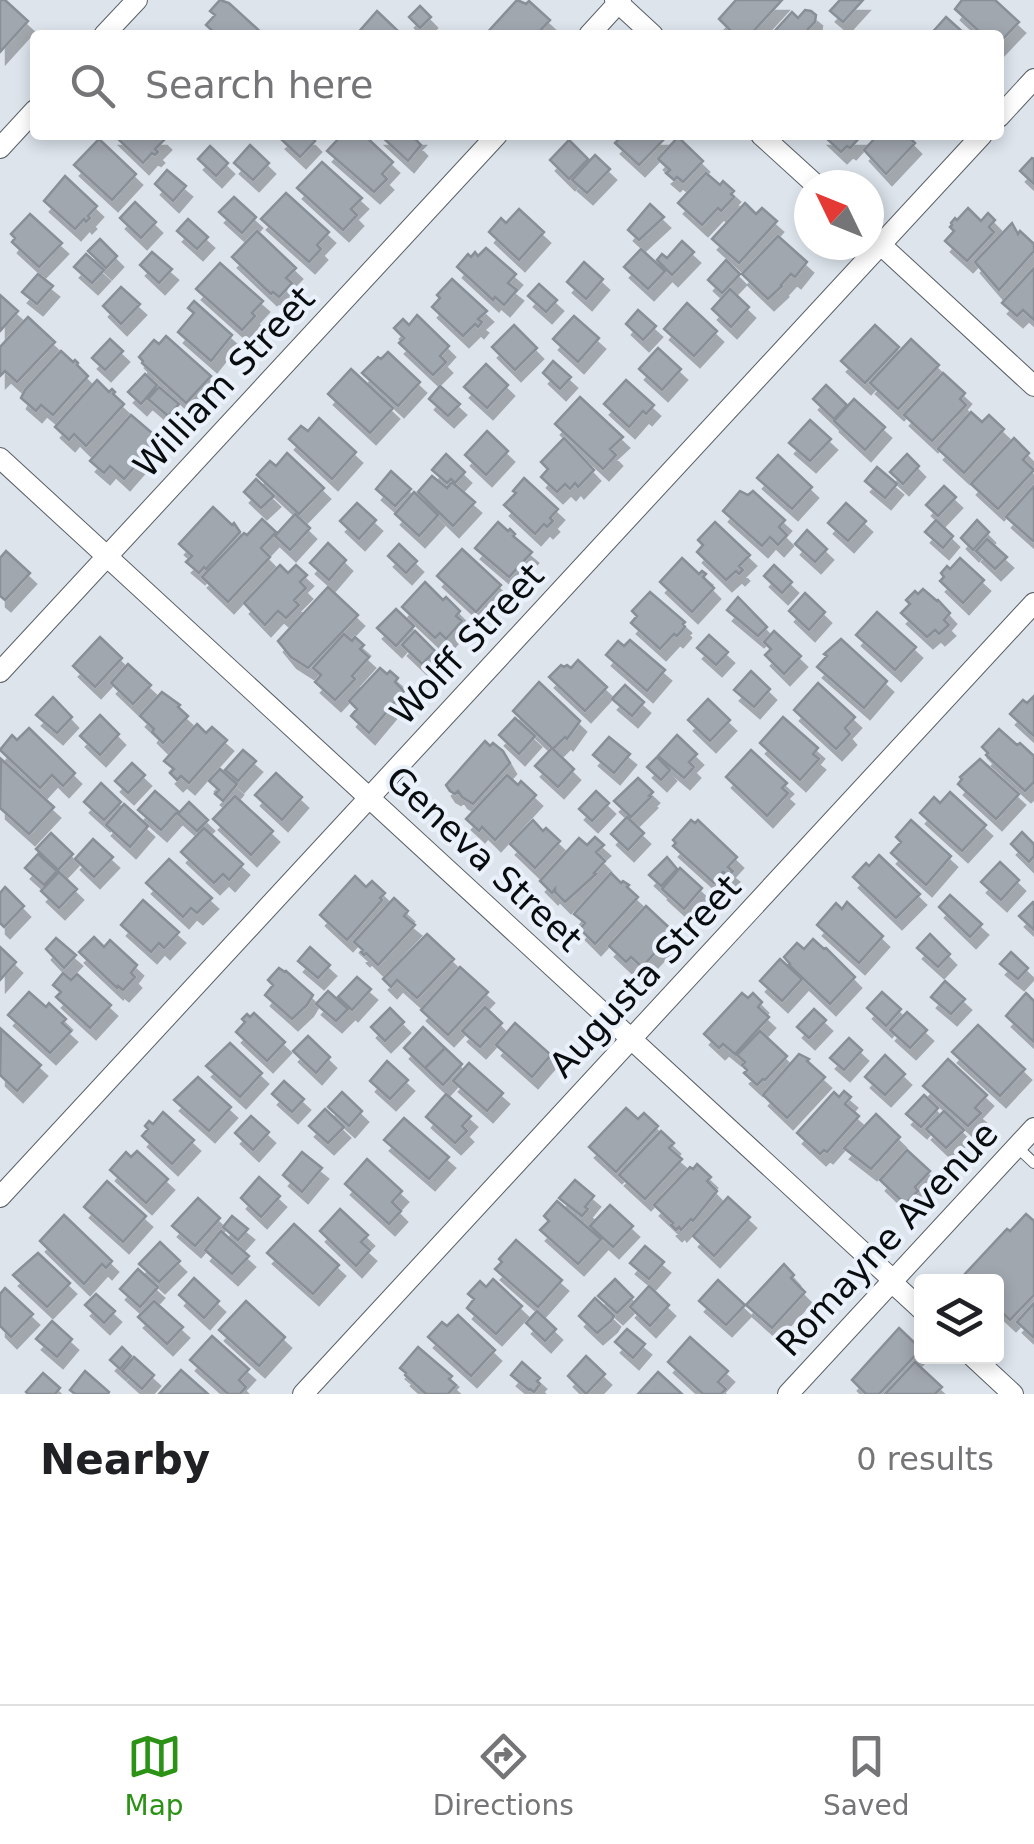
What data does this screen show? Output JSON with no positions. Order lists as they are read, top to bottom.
{
  "streets": {
    "street": [
      "William Street",
      "Wolff Street",
      "Geneva Street",
      "Augusta Street",
      "Romayne Avenue"
    ]
  },
  "crossings": [
    ["William Street", "Geneva Street"],
    ["Wolff Street", "Geneva Street"],
    ["Geneva Street", "Augusta Street"],
    ["Geneva Street", "Romayne Avenue"]
  ],
  "north": "top left",
  "page": {
    "search": "Search here",
    "heading": ["Nearby", "0 results"],
    "nav": ["Map", "Directions", "Saved"]
  }
}
